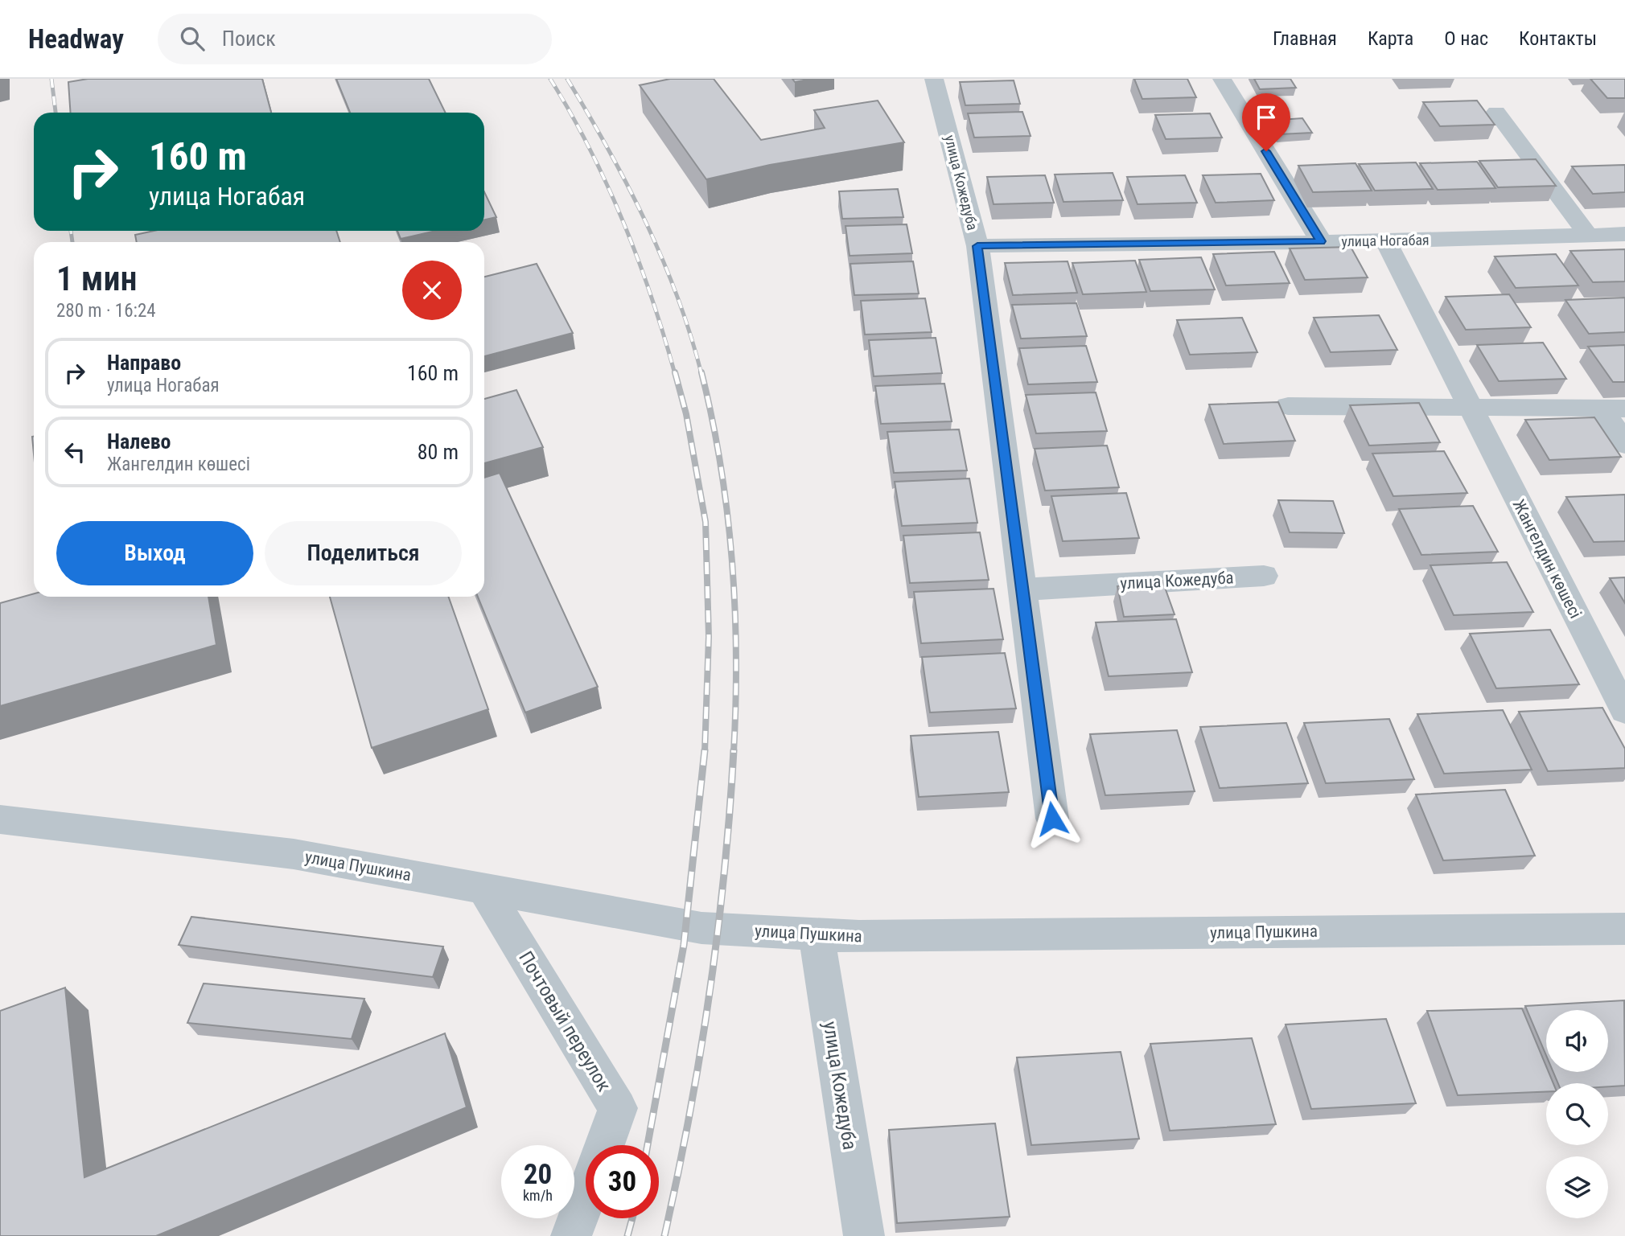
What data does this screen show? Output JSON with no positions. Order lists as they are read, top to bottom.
{
  "streets": {
    "street": [
      "улица Кожедуба",
      "улица Ногабая",
      "Жангелдин көшесі",
      "улица Пушкина",
      "Почтовый переулок"
    ]
  },
  "crossings": [
    ["улица Кожедуба", "улица Ногабая"],
    ["улица Кожедуба", "улица Пушкина"],
    ["улица Ногабая", "Жангелдин көшесі"],
    ["улица Пушкина", "Почтовый переулок"]
  ],
  "page": {
    "header": "Headway",
    "search": "Поиск",
    "nav": [
      "Главная",
      "Карта",
      "О нас",
      "Контакты"
    ],
    "turn": ["160 m", "улица Ногабая"],
    "heading": ["1 мин", "280 m · 16:24"],
    "list": [
      {
        "name": "Направо",
        "note": "улица Ногабая",
        "value": "160 m"
      },
      {
        "name": "Налево",
        "note": "Жангелдин көшесі",
        "value": "80 m"
      }
    ],
    "buttons": ["Выход", "Поделиться"],
    "speed": "20 km/h",
    "limit": "30"
  }
}
